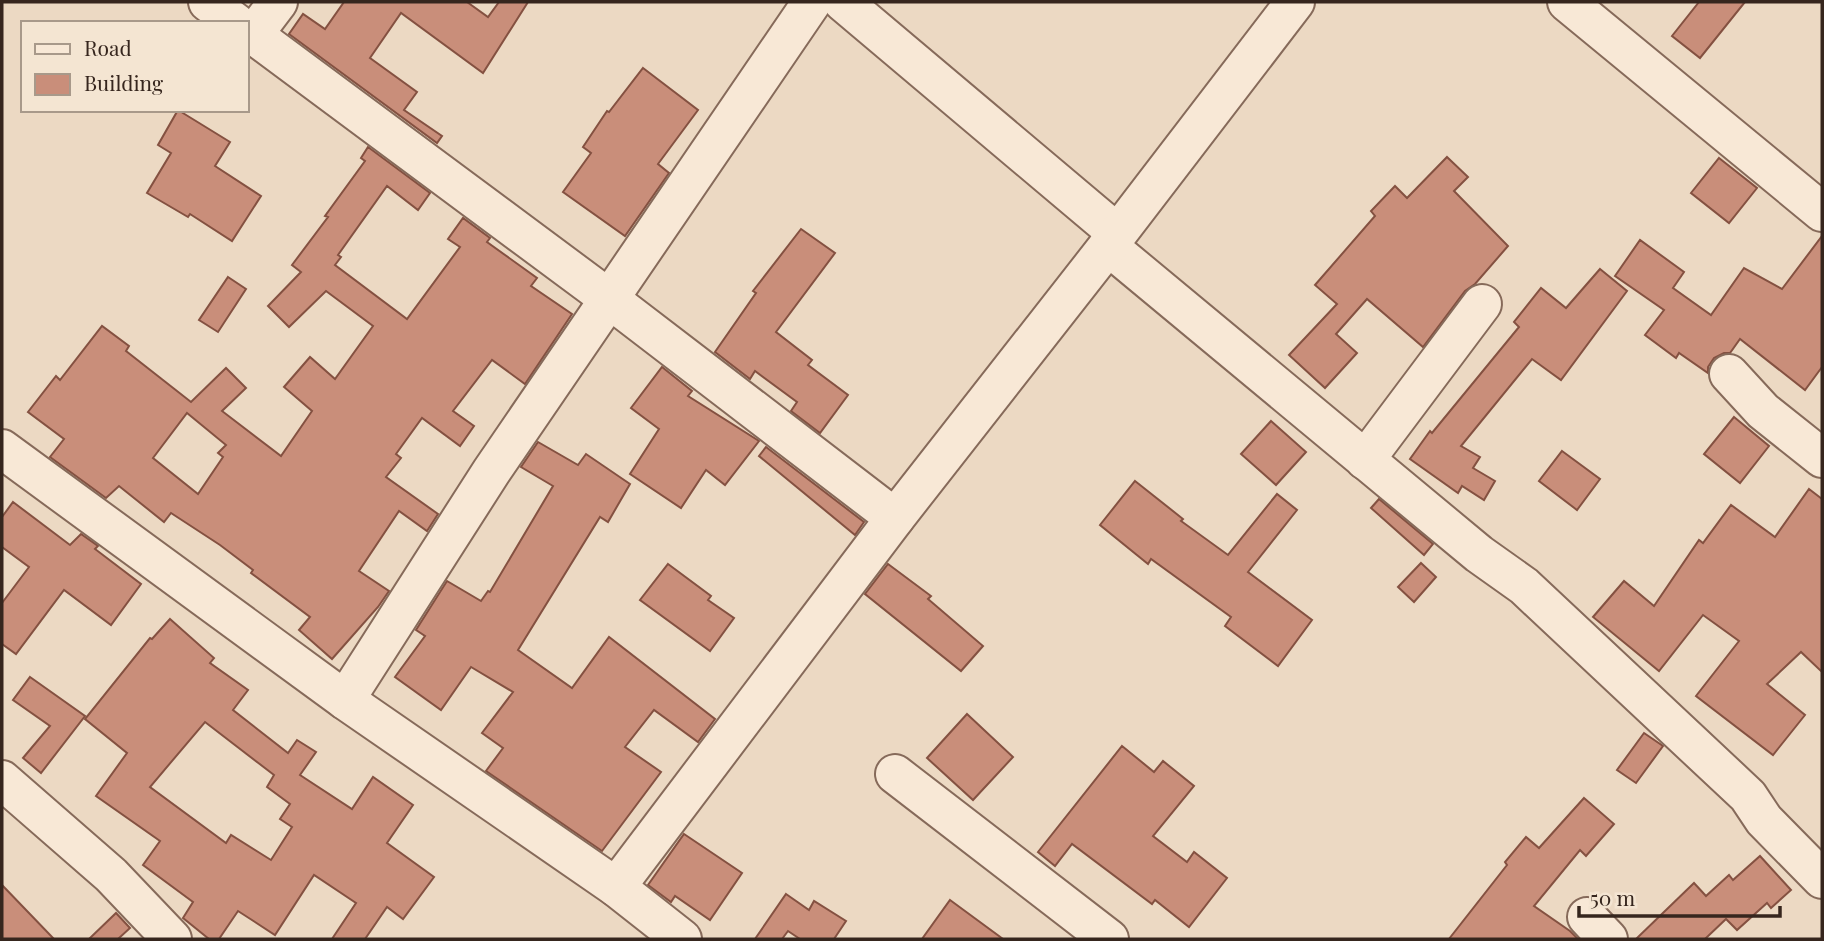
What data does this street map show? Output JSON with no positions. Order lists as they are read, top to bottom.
{
  "legend": ["Road", "Building"],
  "scale_bar": "50 m"
}
